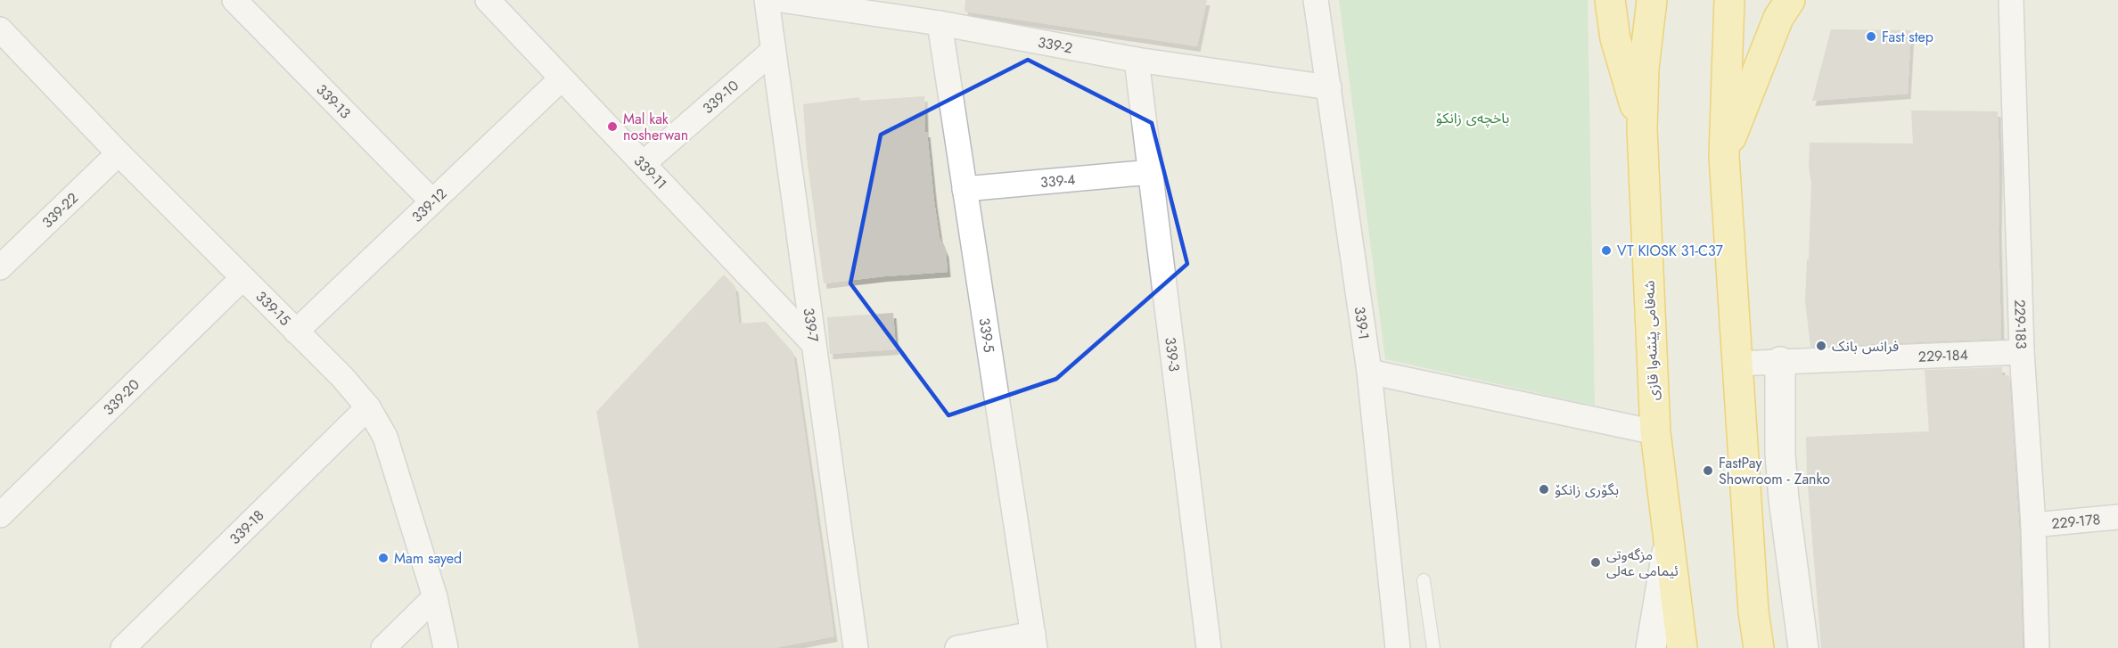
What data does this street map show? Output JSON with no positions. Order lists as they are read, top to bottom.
{
  "streets": {
    "highway": ["شەقامی پێشەوا قازی"],
    "street": [
      "339-2",
      "339-10",
      "339-13",
      "339-11",
      "339-4",
      "339-12",
      "339-22",
      "339-15",
      "339-1",
      "339-7",
      "229-183",
      "339-5",
      "339-3",
      "229-184",
      "339-20",
      "229-178",
      "339-18"
    ]
  },
  "crossings": [
    ["339-2", "339-1"],
    ["339-2", "339-5"],
    ["339-2", "339-3"],
    ["339-10", "339-11"],
    ["339-10", "339-7"],
    ["339-13", "339-12"],
    ["339-11", "339-12"],
    ["339-11", "339-7"],
    ["339-4", "339-5"],
    ["339-4", "339-3"],
    ["339-12", "339-15"],
    ["339-22", "339-15"],
    ["339-15", "339-20"],
    ["339-15", "339-18"],
    ["229-183", "229-184"],
    ["229-183", "229-178"]
  ],
  "parks": ["باخچەی زانکۆ"],
  "places": [
    "Fast step",
    "Mal kak nosherwan",
    "VT KIOSK 31-C37",
    "فرانس بانک",
    "FastPay Showroom - Zanko",
    "بگۆری زانكۆ",
    "Mam sayed",
    "مزگەوتی ئیمامی عەلی"
  ]
}
